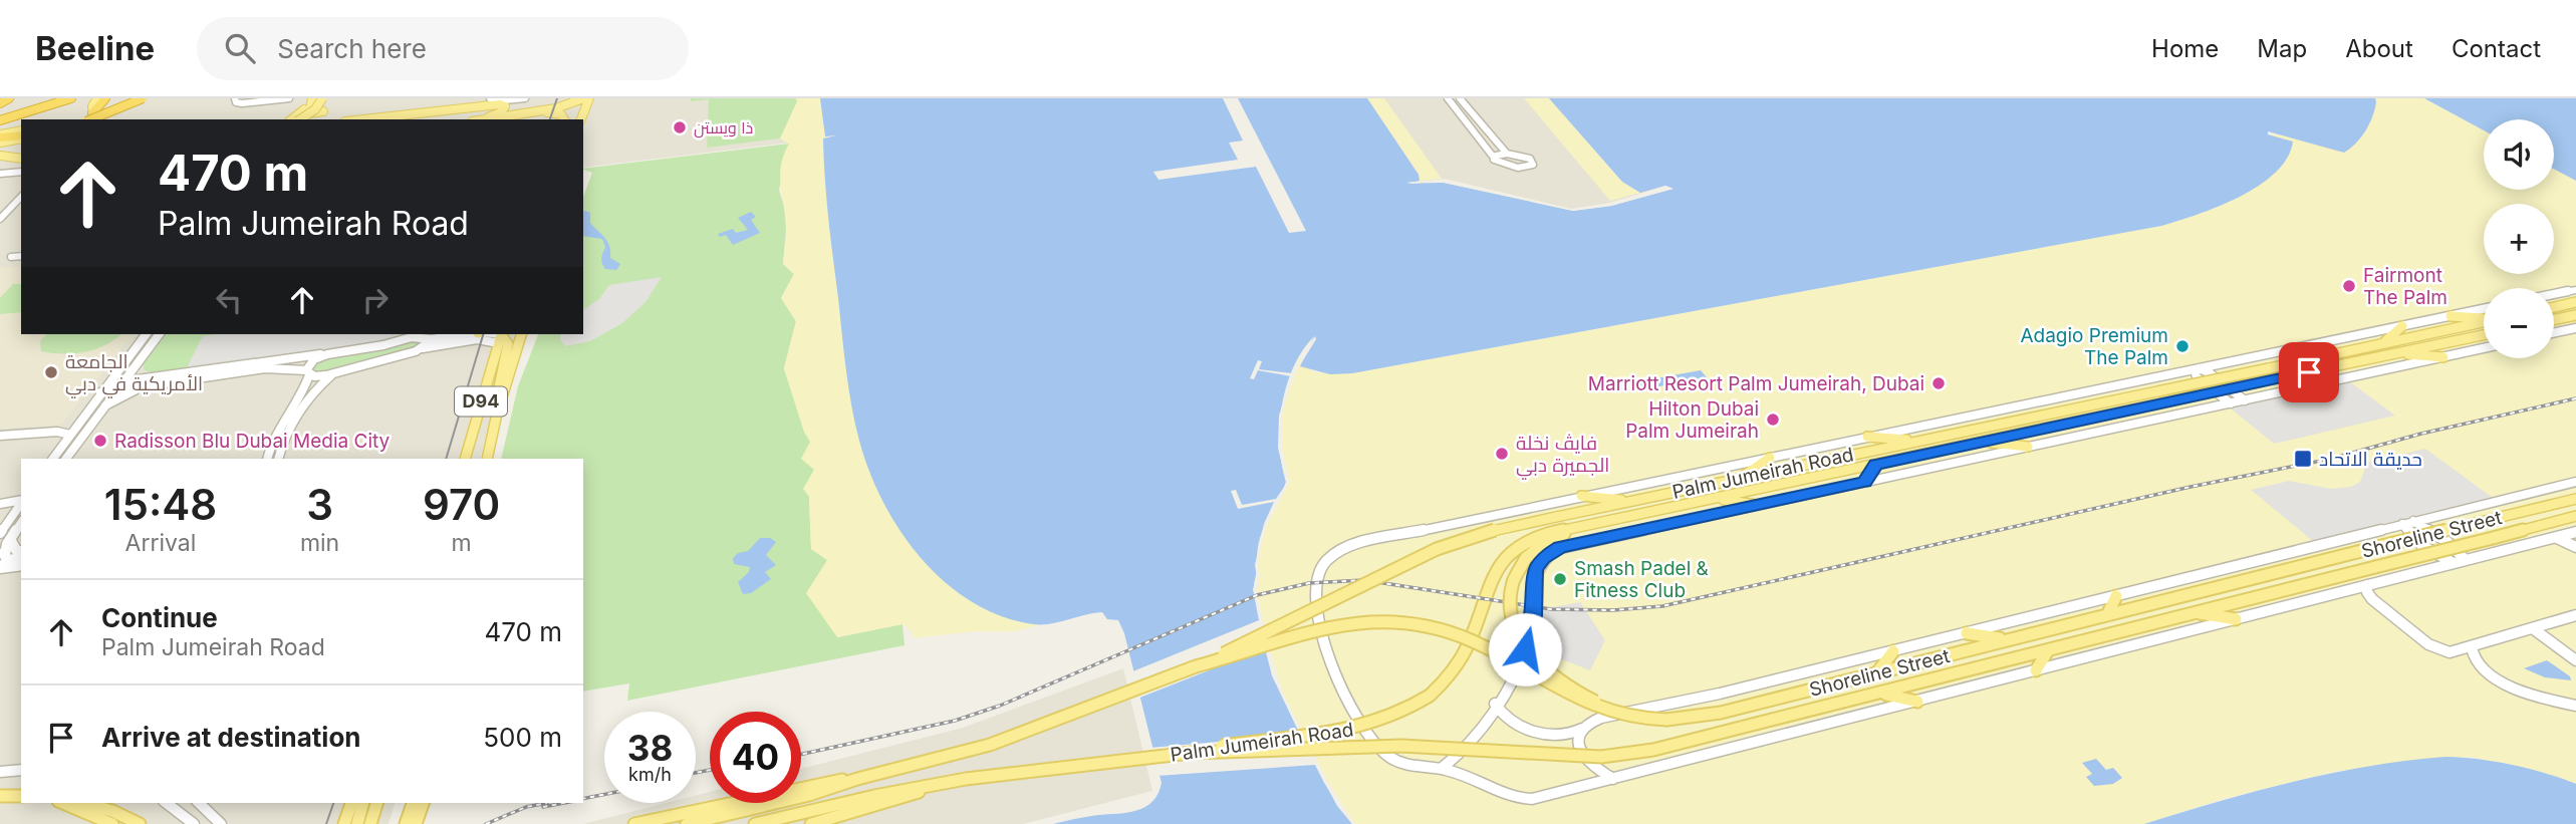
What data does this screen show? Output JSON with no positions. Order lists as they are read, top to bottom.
{
  "streets": {
    "main road": ["D94", "Palm Jumeirah Road", "Shoreline Street"]
  },
  "crossings": [
    ["Palm Jumeirah Road", "Shoreline Street"]
  ],
  "places": {
    "other": [
      "ذا ويستن",
      "Fairmont The Palm",
      "Adagio Premium The Palm",
      "الجامعة الأمريكية في دبي",
      "Marriott Resort Palm Jumeirah, Dubai",
      "Hilton Dubai Palm Jumeirah",
      "Radisson Blu Dubai Media City",
      "فايڤ نخلة الجميرة دبي",
      "Smash Padel & Fitness Club"
    ],
    "transit": ["حديقة الاتحاد"]
  },
  "page": {
    "header": "Beeline",
    "search": "Search here",
    "nav": [
      "Home",
      "Map",
      "About",
      "Contact"
    ],
    "map_buttons": ["+", "−"],
    "turn": ["470 m", "Palm Jumeirah Road"],
    "eta": [
      "15:48",
      "Arrival",
      "3",
      "min",
      "970",
      "m"
    ],
    "list": [
      {
        "name": "Continue",
        "note": "Palm Jumeirah Road",
        "value": "470 m"
      },
      {
        "name": "Arrive at destination",
        "value": "500 m"
      }
    ],
    "speed": "38 km/h",
    "limit": "40"
  }
}
